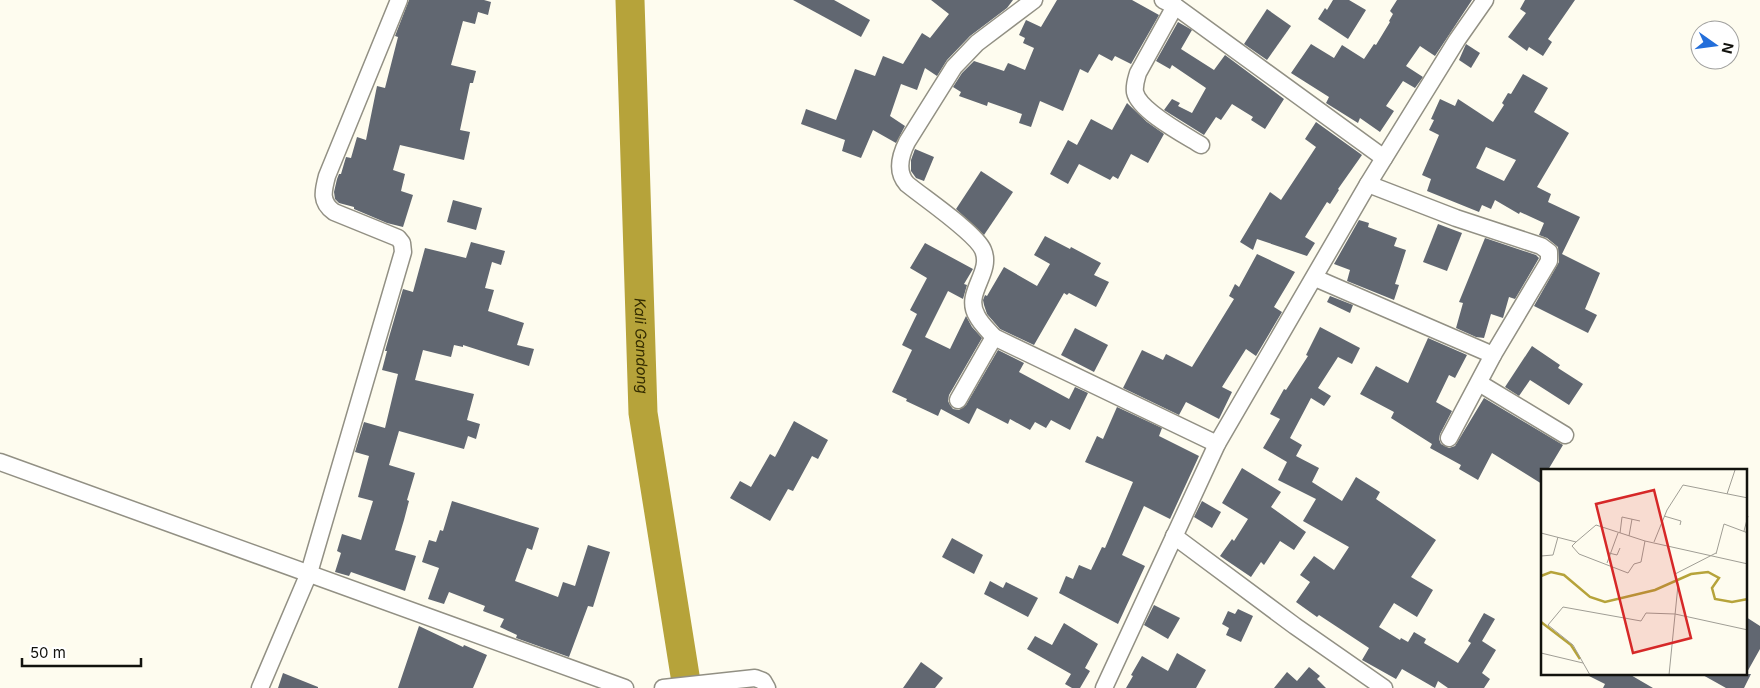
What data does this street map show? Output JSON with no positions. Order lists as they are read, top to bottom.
{
  "water": ["Kali Gandong"],
  "scale_bar": "50 m",
  "north": "right"
}
